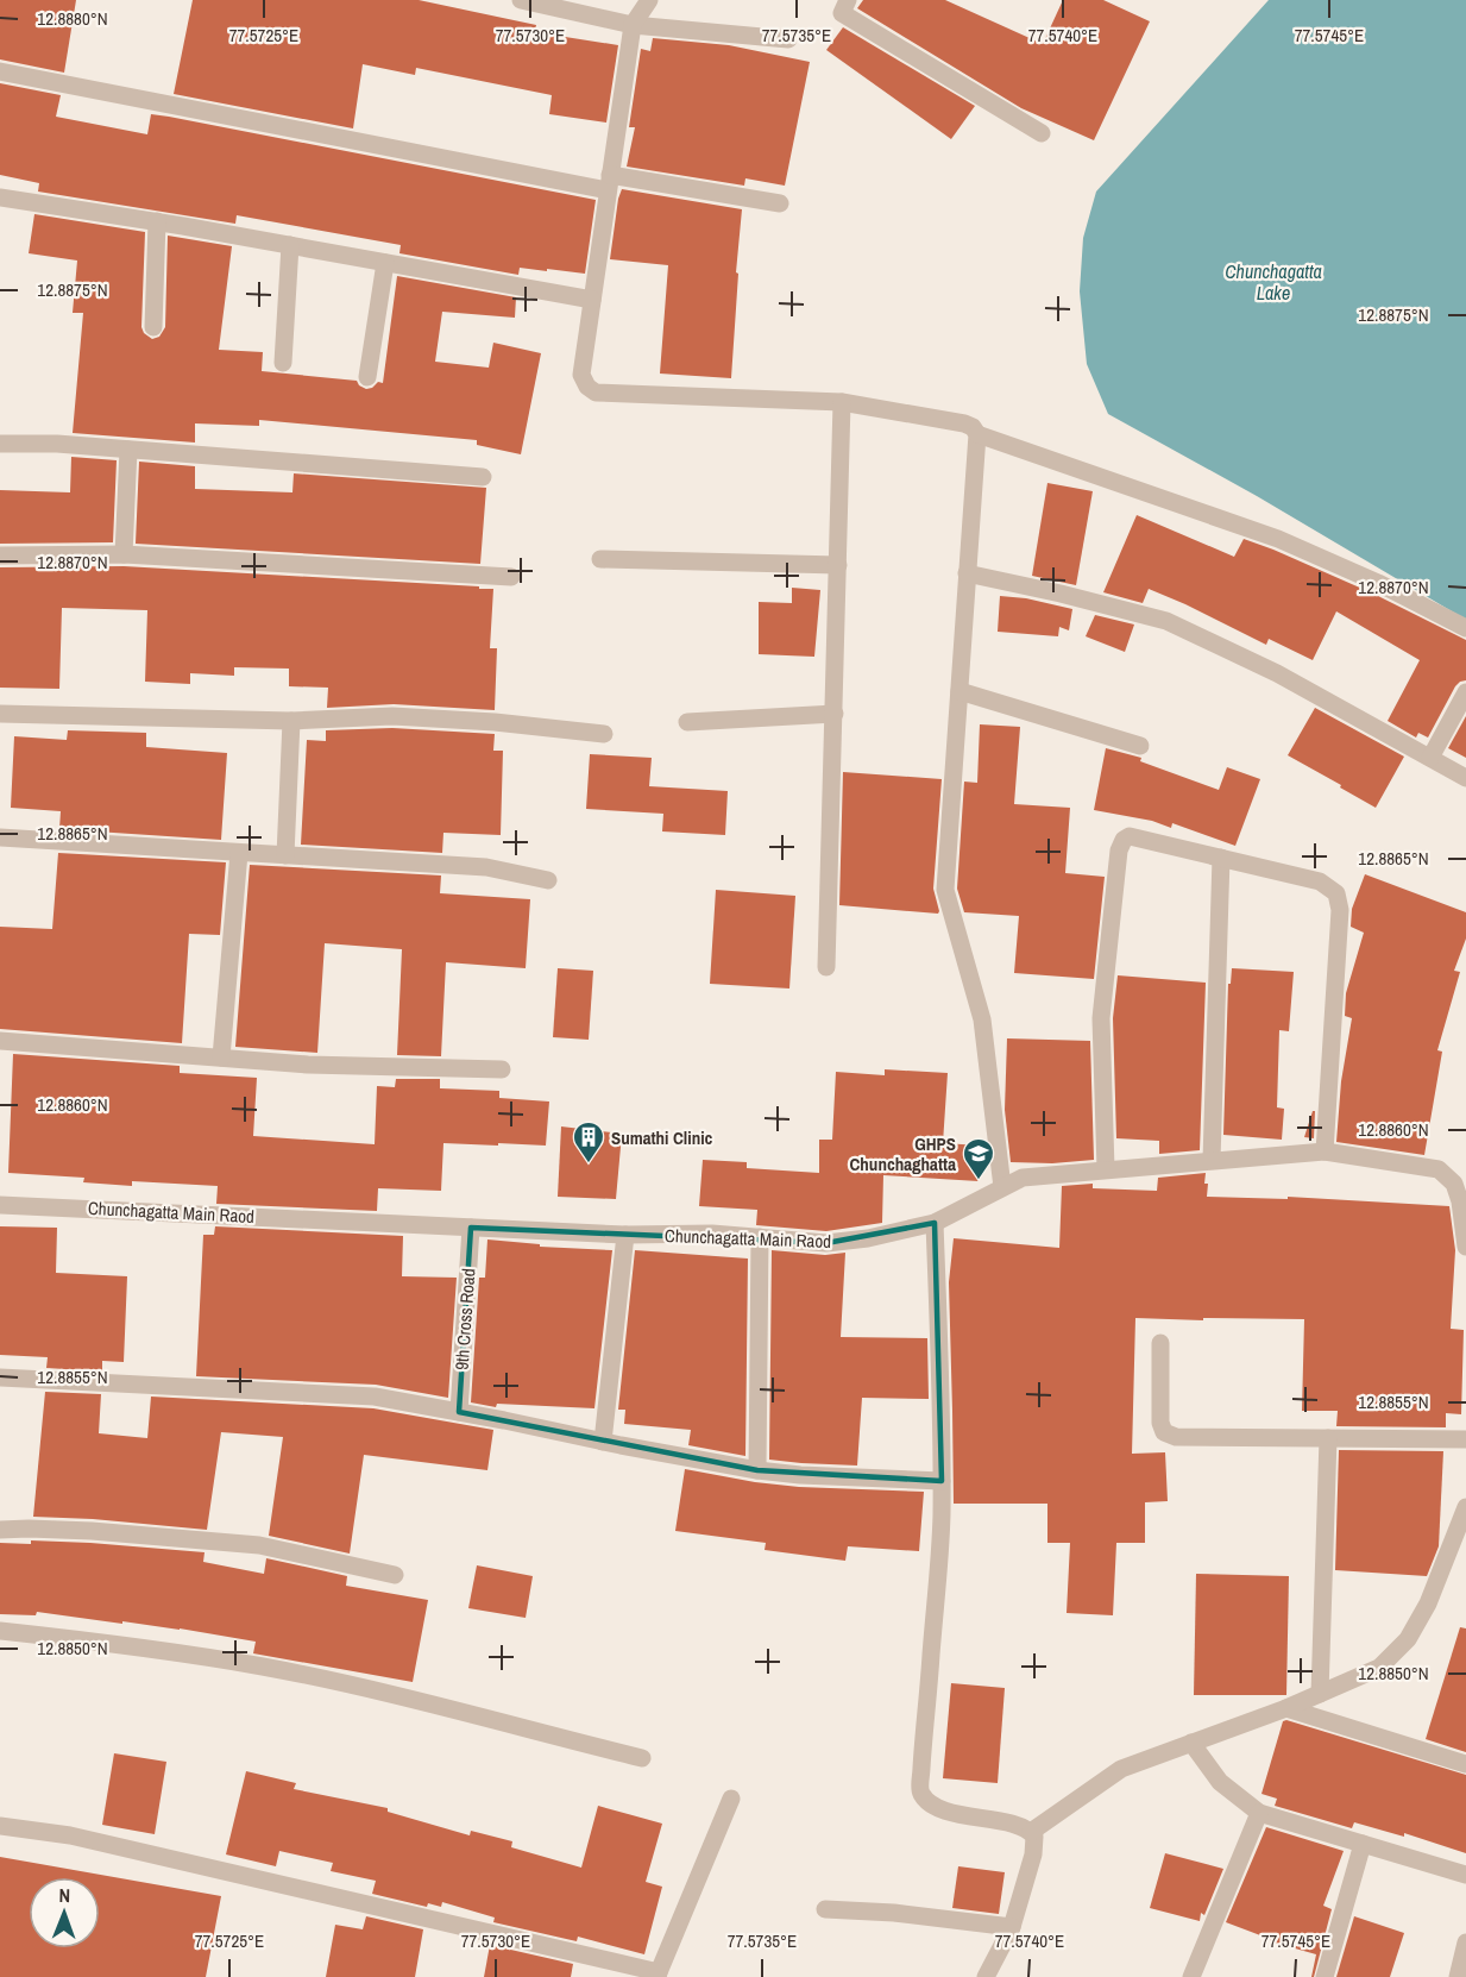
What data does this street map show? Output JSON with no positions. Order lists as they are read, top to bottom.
{
  "streets": {
    "street": ["Chunchagatta Main Raod", "9th Cross Road"]
  },
  "crossings": [
    ["Chunchagatta Main Raod", "9th Cross Road"]
  ],
  "water": ["Chunchagatta Lake"],
  "places": {
    "building": ["Sumathi Clinic"],
    "school or university": ["GHPS Chunchaghatta"]
  },
  "north": "top",
  "coordinates": [
    "12.8880°N",
    "77.5725°E",
    "77.5730°E",
    "77.5735°E",
    "77.5740°E",
    "77.5745°E",
    "12.8875°N",
    "12.8870°N",
    "12.8865°N",
    "12.8860°N",
    "12.8855°N",
    "12.8850°N"
  ]
}
